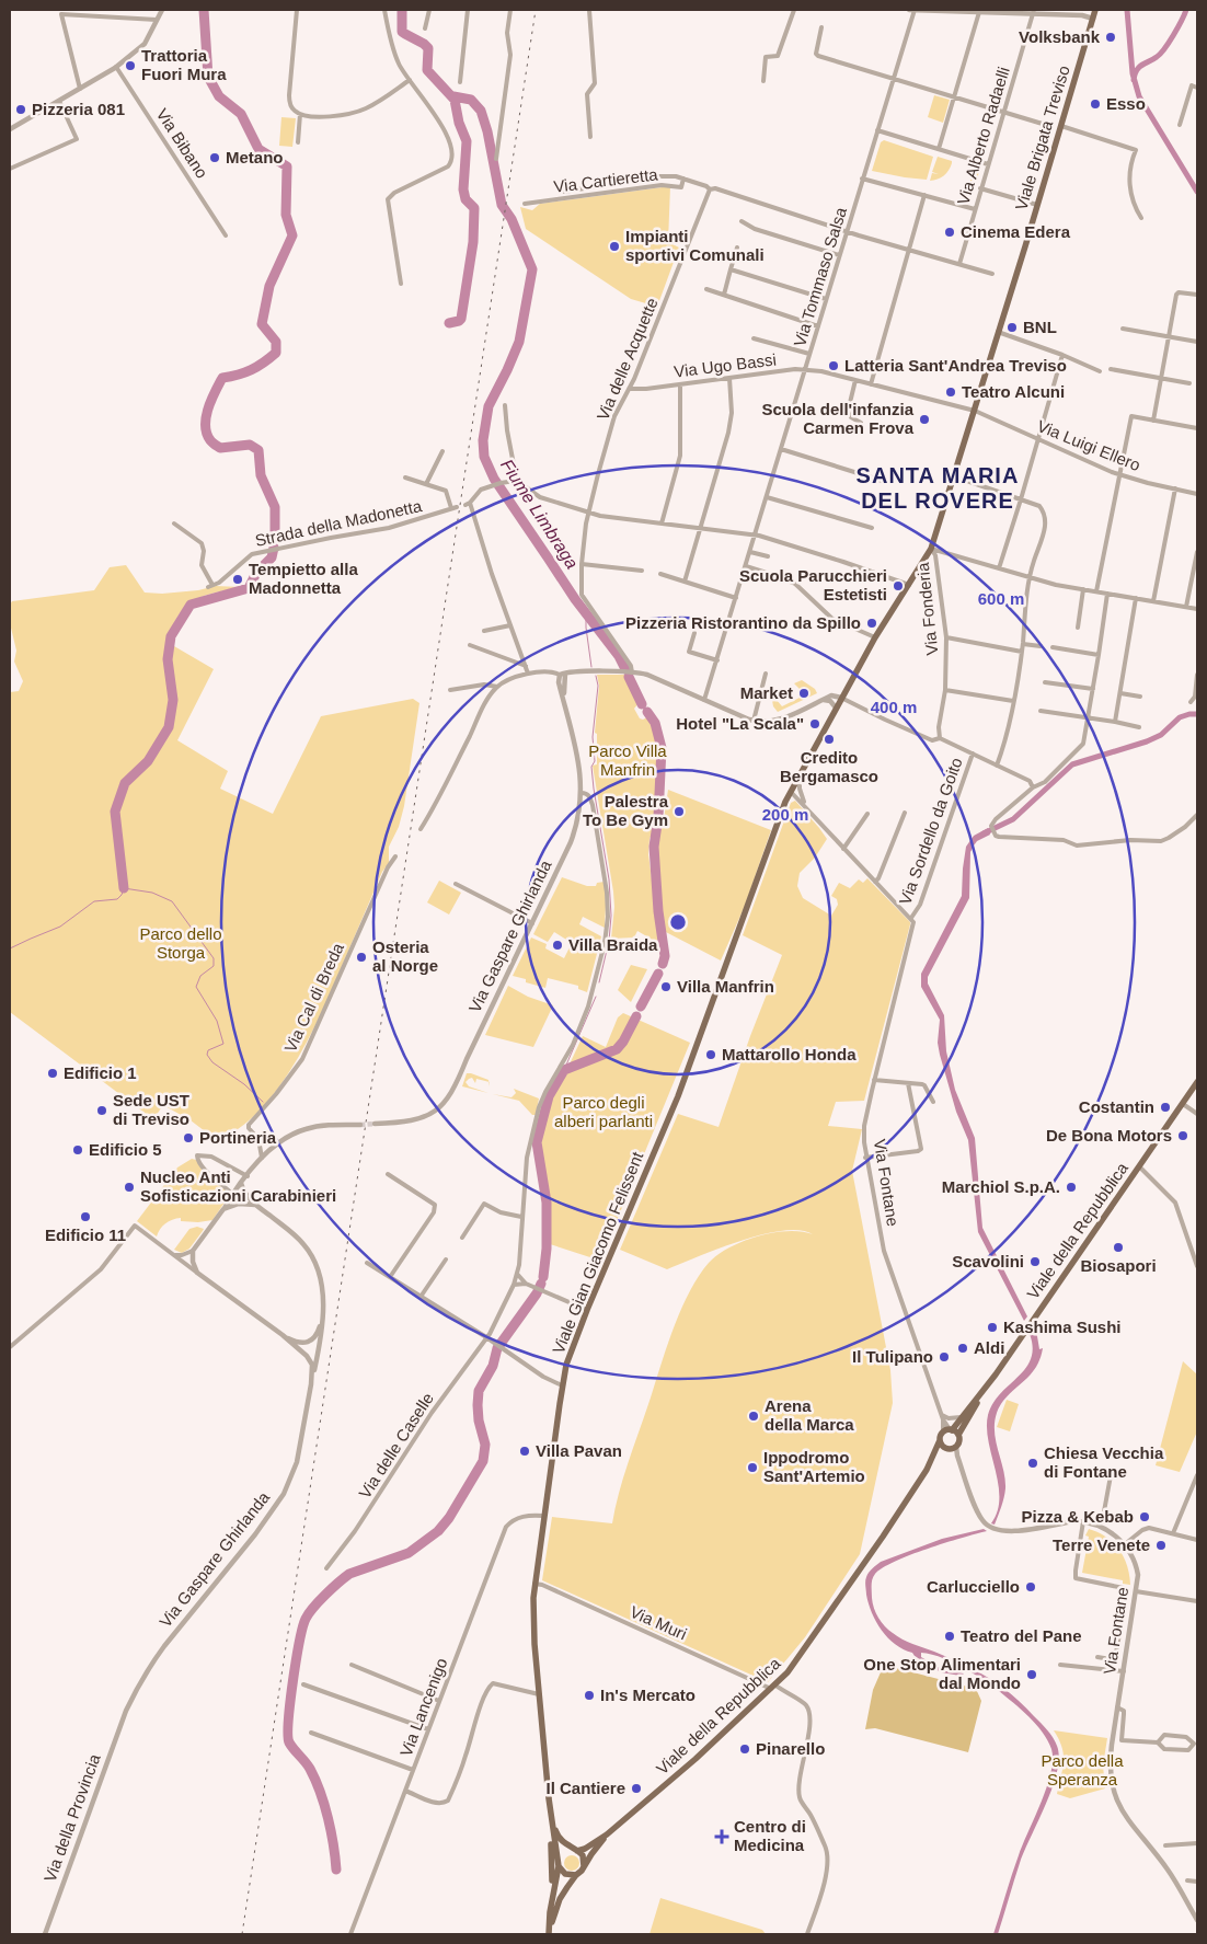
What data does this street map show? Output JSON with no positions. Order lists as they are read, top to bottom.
{
  "streets": {
    "main road": ["Viale Brigata Treviso", "Viale della Repubblica", "Viale Gian Giacomo Felissent"],
    "street": [
      "Via Alberto Radaelli",
      "Via Bibano",
      "Via Cartieretta",
      "Via Tommaso Salsa",
      "Via delle Acquette",
      "Via Ugo Bassi",
      "Via Luigi Ellero",
      "Strada della Madonetta",
      "Via Fonderia",
      "Via Sordello da Goito",
      "Via Gaspare Ghirlanda",
      "Via Cal di Breda",
      "Via Fontane",
      "Via delle Caselle",
      "Via Muri",
      "Via Lancenigo",
      "Via della Provincia"
    ]
  },
  "crossings": [
    ["Viale Brigata Treviso", "Via Ugo Bassi"],
    ["Viale Brigata Treviso", "Via Luigi Ellero"],
    ["Viale Brigata Treviso", "Via Fonderia"],
    ["Viale Brigata Treviso", "Viale Gian Giacomo Felissent"],
    ["Via Cartieretta", "Via delle Acquette"],
    ["Via Tommaso Salsa", "Via Ugo Bassi"],
    ["Via delle Acquette", "Via Ugo Bassi"],
    ["Via Ugo Bassi", "Via Luigi Ellero"],
    ["Via Fonderia", "Viale Gian Giacomo Felissent"],
    ["Via Sordello da Goito", "Via Fontane"],
    ["Via Gaspare Ghirlanda", "Via delle Caselle"],
    ["Via Gaspare Ghirlanda", "Via della Provincia"],
    ["Via Fontane", "Viale della Repubblica"],
    ["Viale della Repubblica", "Via Muri"],
    ["Viale Gian Giacomo Felissent", "Via Muri"],
    ["Viale Gian Giacomo Felissent", "Via Lancenigo"]
  ],
  "districts": ["SANTA MARIA DEL ROVERE"],
  "water": ["Fiume Limbraga"],
  "parks": [
    "Parco Villa Manfrin",
    "Parco dello Storga",
    "Parco degli alberi parlanti",
    "Parco della Speranza"
  ],
  "places": {
    "other": [
      "Volksbank",
      "Trattoria Fuori Mura",
      "Esso",
      "Pizzeria 081",
      "Metano",
      "Cinema Edera",
      "Impianti sportivi Comunali",
      "BNL",
      "Latteria Sant'Andrea Treviso",
      "Teatro Alcuni",
      "Scuola dell'infanzia Carmen Frova",
      "Tempietto alla Madonnetta",
      "Scuola Parucchieri Estetisti",
      "Pizzeria Ristorantino da Spillo",
      "Market",
      "Hotel \"La Scala\"",
      "Credito Bergamasco",
      "Palestra To Be Gym",
      "Villa Braida",
      "Osteria al Norge",
      "Villa Manfrin",
      "Mattarollo Honda",
      "Edificio 1",
      "Costantin",
      "Sede UST di Treviso",
      "De Bona Motors",
      "Portineria",
      "Edificio 5",
      "Nucleo Anti Sofisticazioni Carabinieri",
      "Marchiol S.p.A.",
      "Edificio 11",
      "Biosapori",
      "Scavolini",
      "Kashima Sushi",
      "Aldi",
      "Il Tulipano",
      "Arena della Marca",
      "Villa Pavan",
      "Chiesa Vecchia di Fontane",
      "Ippodromo Sant'Artemio",
      "Pizza & Kebab",
      "Terre Venete",
      "Carlucciello",
      "Teatro del Pane",
      "One Stop Alimentari dal Mondo",
      "In's Mercato",
      "Pinarello",
      "Il Cantiere"
    ],
    "health": ["Centro di Medicina"]
  },
  "rings": ["600 m", "400 m", "200 m"]
}
